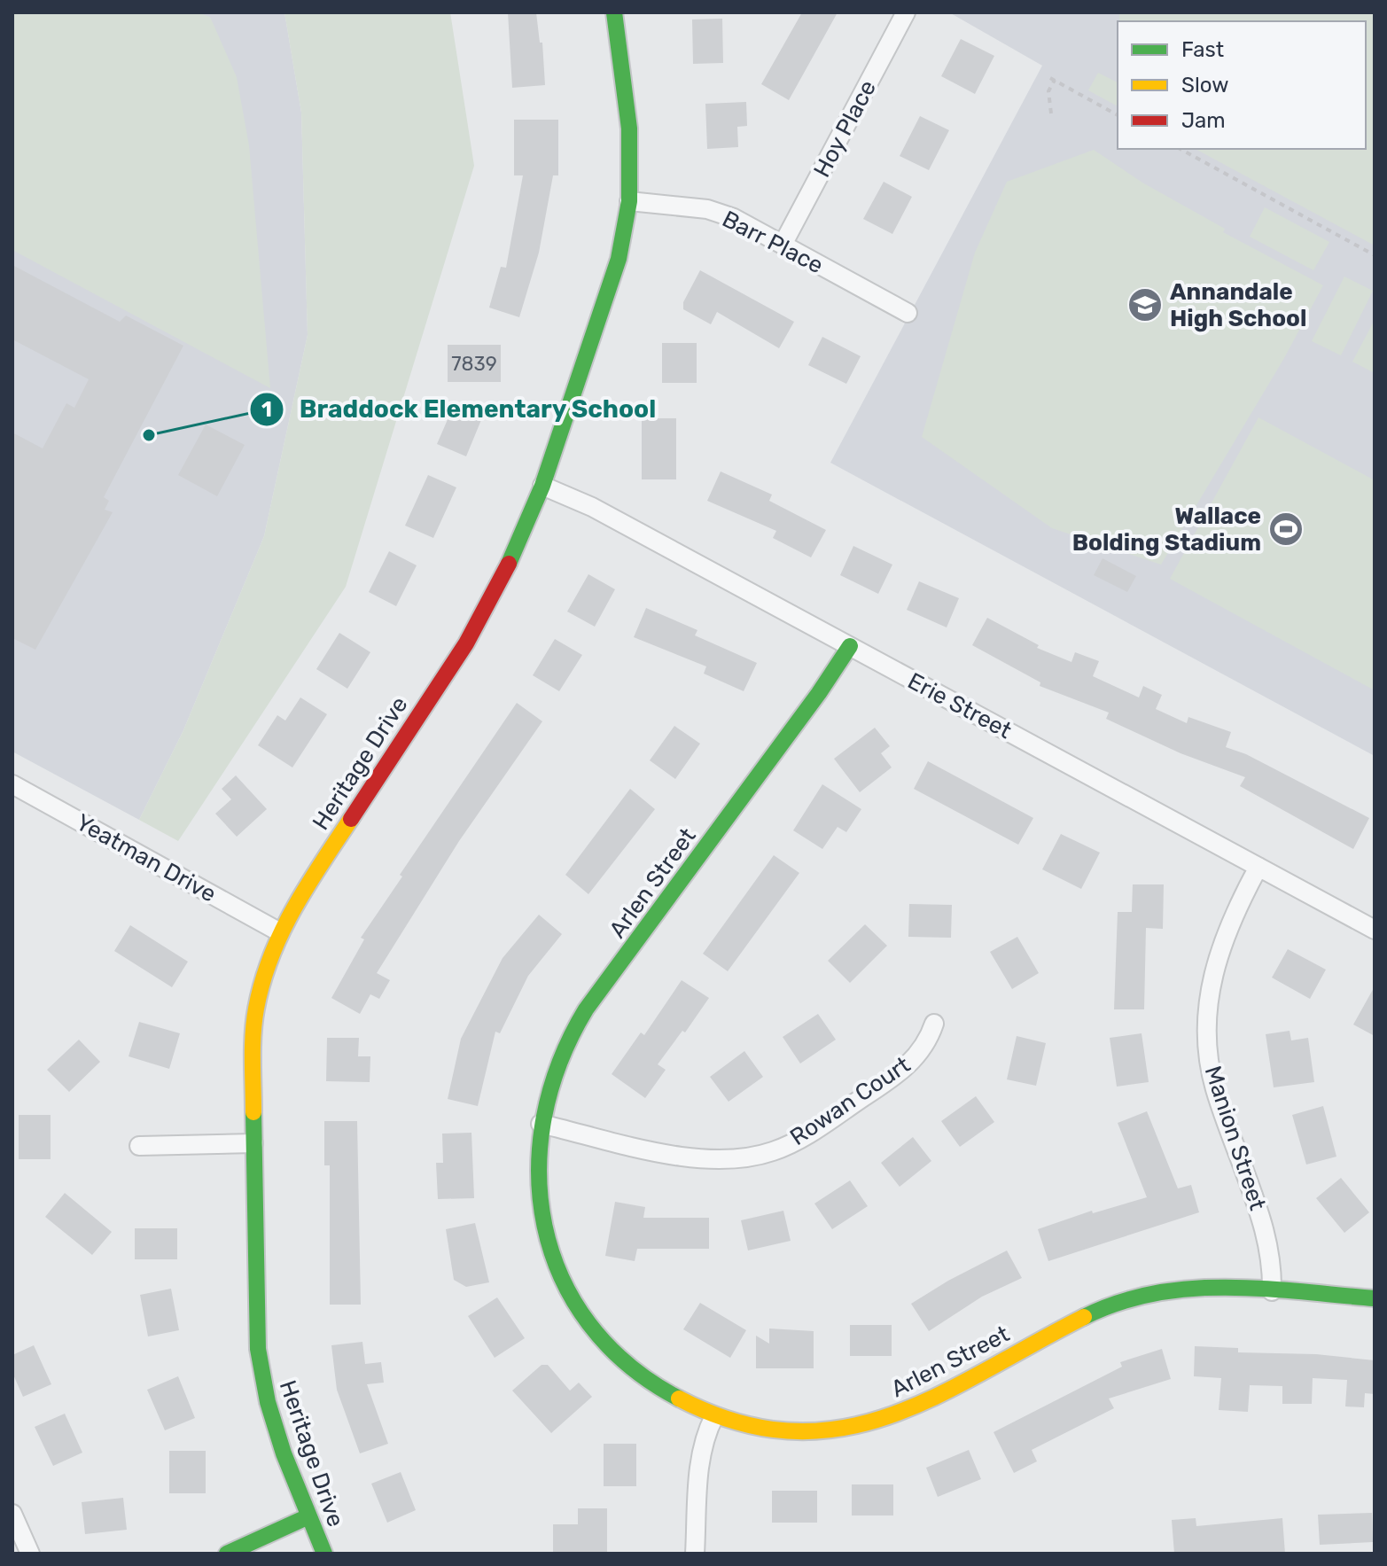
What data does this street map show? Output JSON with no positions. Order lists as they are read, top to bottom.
{
  "streets": {
    "street": [
      "Hoy Place",
      "Barr Place",
      "Erie Street",
      "Heritage Drive",
      "Yeatman Drive",
      "Arlen Street",
      "Rowan Court",
      "Manion Street"
    ]
  },
  "crossings": [
    ["Hoy Place", "Barr Place"],
    ["Barr Place", "Heritage Drive"],
    ["Erie Street", "Heritage Drive"],
    ["Erie Street", "Arlen Street"],
    ["Erie Street", "Manion Street"],
    ["Heritage Drive", "Yeatman Drive"],
    ["Arlen Street", "Rowan Court"],
    ["Arlen Street", "Manion Street"]
  ],
  "places": {
    "school or university": ["Annandale High School"],
    "other": ["Braddock Elementary School"],
    "sports": ["Wallace Bolding Stadium"]
  },
  "house_numbers": ["7839"],
  "legend": ["Fast", "Slow", "Jam"]
}
